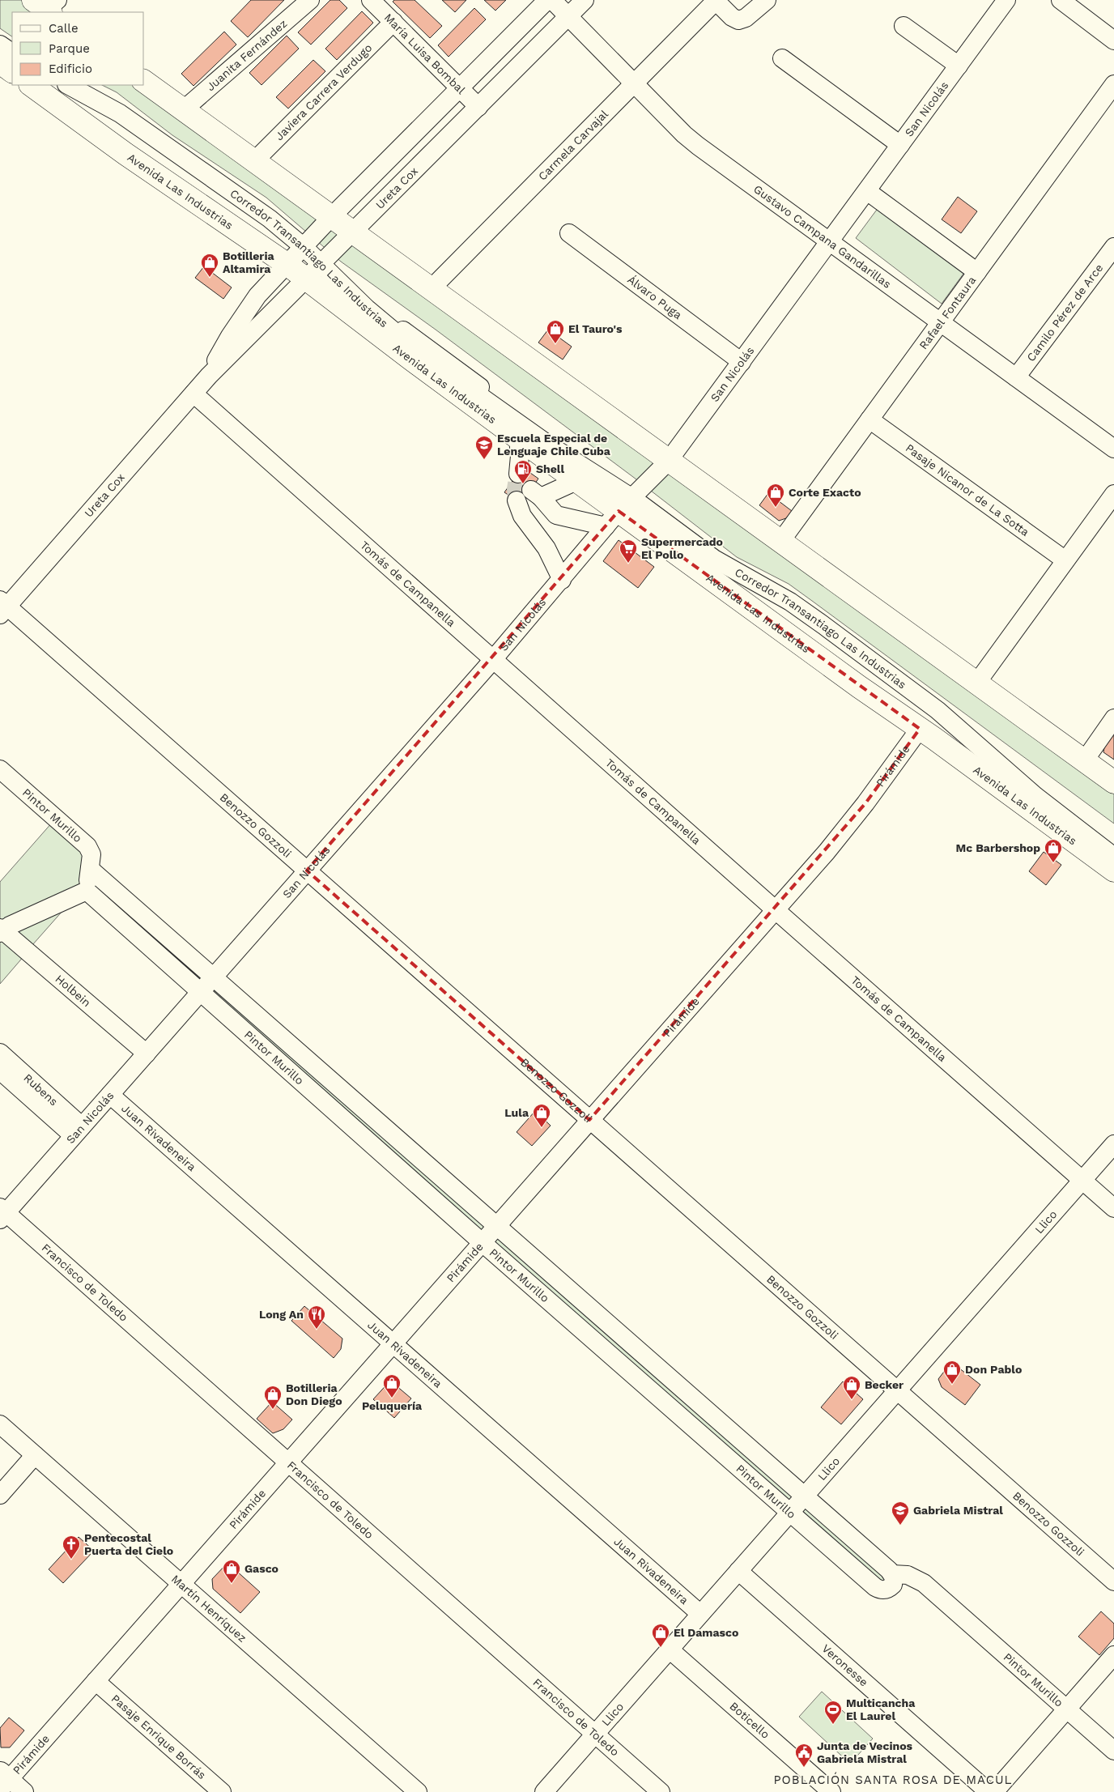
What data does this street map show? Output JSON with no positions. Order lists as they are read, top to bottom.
{
  "streets": {
    "main road": ["Avenida Las Industrias"],
    "street": [
      "María Luisa Bombal",
      "Juanita Fernández",
      "Javiera Carrera Verdugo",
      "San Nicolás",
      "Carmela Carvajal",
      "Ureta Cox",
      "Gustavo Campana Gandarillas",
      "Corredor Transantiago Las Industrias",
      "Álvaro Puga",
      "Rafael Fontaura",
      "Camilo Pérez de Arce",
      "Pasaje Nicanor de La Sotta",
      "Tomás de Campanella",
      "Pirámide",
      "Pintor Murillo",
      "Benozzo Gozzoli",
      "Holbein",
      "Rubens",
      "Juan Rivadeneira",
      "Llico",
      "Francisco de Toledo",
      "Martín Henríquez",
      "Veronesse",
      "Boticello",
      "Pasaje Enrique Borrás"
    ]
  },
  "crossings": [
    ["María Luisa Bombal", "Javiera Carrera Verdugo"],
    ["María Luisa Bombal", "Ureta Cox"],
    ["San Nicolás", "Avenida Las Industrias"],
    ["San Nicolás", "Gustavo Campana Gandarillas"],
    ["San Nicolás", "Corredor Transantiago Las Industrias"],
    ["San Nicolás", "Álvaro Puga"],
    ["San Nicolás", "Tomás de Campanella"],
    ["San Nicolás", "Pintor Murillo"],
    ["San Nicolás", "Benozzo Gozzoli"],
    ["San Nicolás", "Holbein"],
    ["San Nicolás", "Rubens"],
    ["San Nicolás", "Juan Rivadeneira"],
    ["San Nicolás", "Francisco de Toledo"],
    ["Carmela Carvajal", "Gustavo Campana Gandarillas"],
    ["Ureta Cox", "Avenida Las Industrias"],
    ["Ureta Cox", "Gustavo Campana Gandarillas"],
    ["Ureta Cox", "Corredor Transantiago Las Industrias"],
    ["Ureta Cox", "Tomás de Campanella"],
    ["Ureta Cox", "Benozzo Gozzoli"],
    ["Avenida Las Industrias", "Corredor Transantiago Las Industrias"],
    ["Avenida Las Industrias", "Pirámide"],
    ["Gustavo Campana Gandarillas", "Rafael Fontaura"],
    ["Gustavo Campana Gandarillas", "Camilo Pérez de Arce"],
    ["Rafael Fontaura", "Pasaje Nicanor de La Sotta"],
    ["Tomás de Campanella", "Pirámide"],
    ["Tomás de Campanella", "Llico"],
    ["Pirámide", "Pintor Murillo"],
    ["Pirámide", "Benozzo Gozzoli"],
    ["Pirámide", "Juan Rivadeneira"],
    ["Pirámide", "Francisco de Toledo"],
    ["Pirámide", "Martín Henríquez"],
    ["Pirámide", "Pasaje Enrique Borrás"],
    ["Pintor Murillo", "Llico"],
    ["Benozzo Gozzoli", "Llico"],
    ["Juan Rivadeneira", "Llico"],
    ["Llico", "Francisco de Toledo"],
    ["Llico", "Veronesse"],
    ["Llico", "Boticello"]
  ],
  "districts": ["POBLACIÓN SANTA ROSA DE MACUL"],
  "places": {
    "shop": [
      "Botilleria Altamira",
      "El Tauro's",
      "Corte Exacto",
      "Mc Barbershop",
      "Lula",
      "Don Pablo",
      "Peluquería",
      "Becker",
      "Botilleria Don Diego",
      "Gasco",
      "El Damasco"
    ],
    "school or university": ["Escuela Especial de Lenguaje Chile Cuba", "Gabriela Mistral"],
    "fuel station": ["Shell"],
    "supermarket": ["Supermercado El Pollo"],
    "restaurant": ["Long An"],
    "church": ["Pentecostal Puerta del Cielo"],
    "sports": ["Multicancha El Laurel"],
    "public building": ["Junta de Vecinos Gabriela Mistral"]
  },
  "legend": ["Calle", "Parque", "Edificio"]
}
